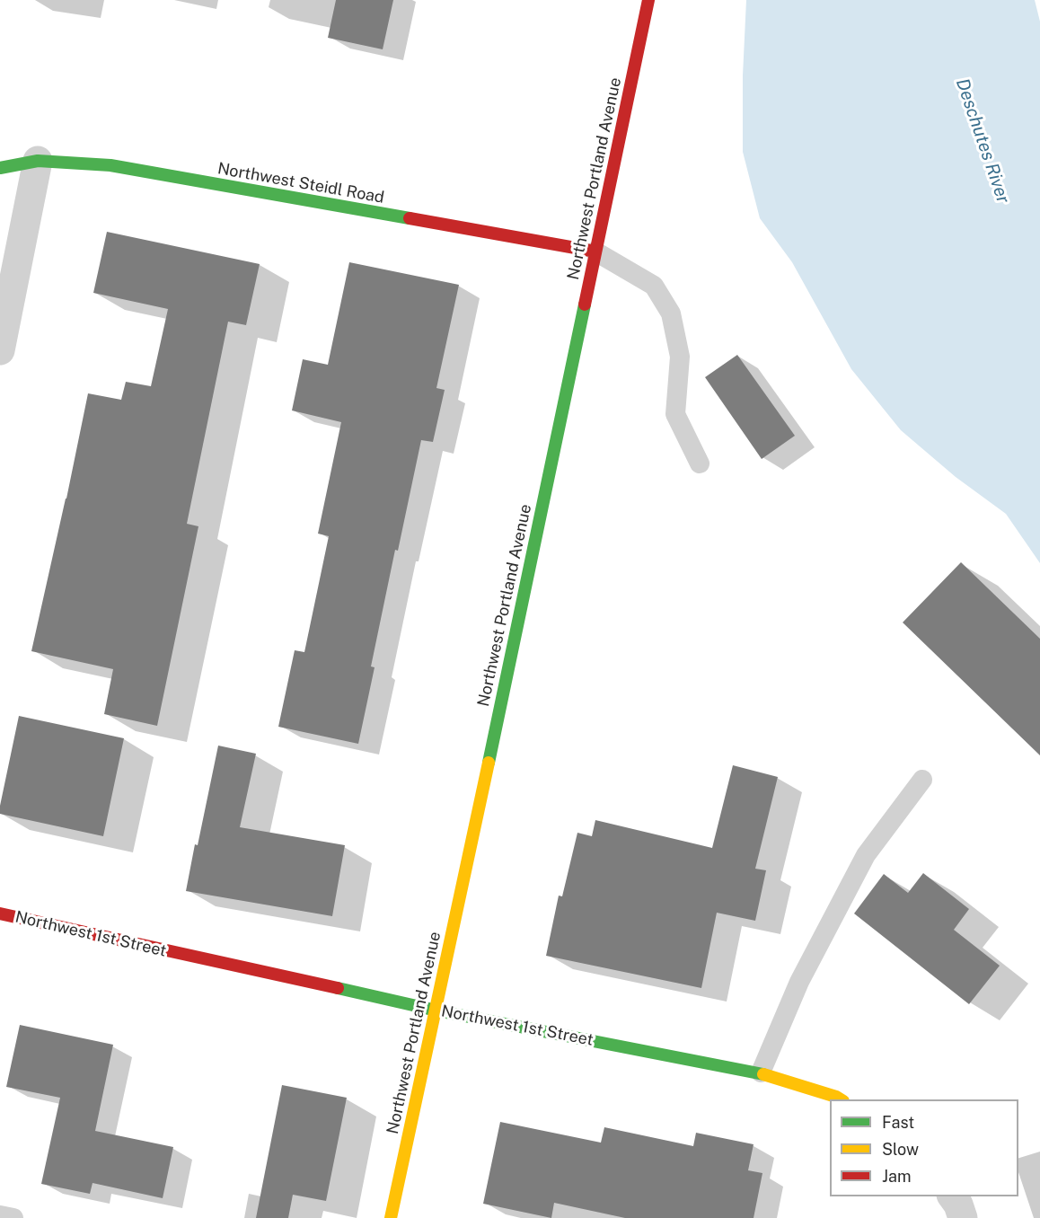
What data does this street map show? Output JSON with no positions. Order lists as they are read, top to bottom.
{
  "streets": {
    "street": ["Northwest Portland Avenue", "Northwest Steidl Road", "Northwest 1st Street"]
  },
  "crossings": [
    ["Northwest Portland Avenue", "Northwest Steidl Road"],
    ["Northwest Portland Avenue", "Northwest 1st Street"]
  ],
  "water": ["Deschutes River"],
  "legend": ["Fast", "Slow", "Jam"]
}
